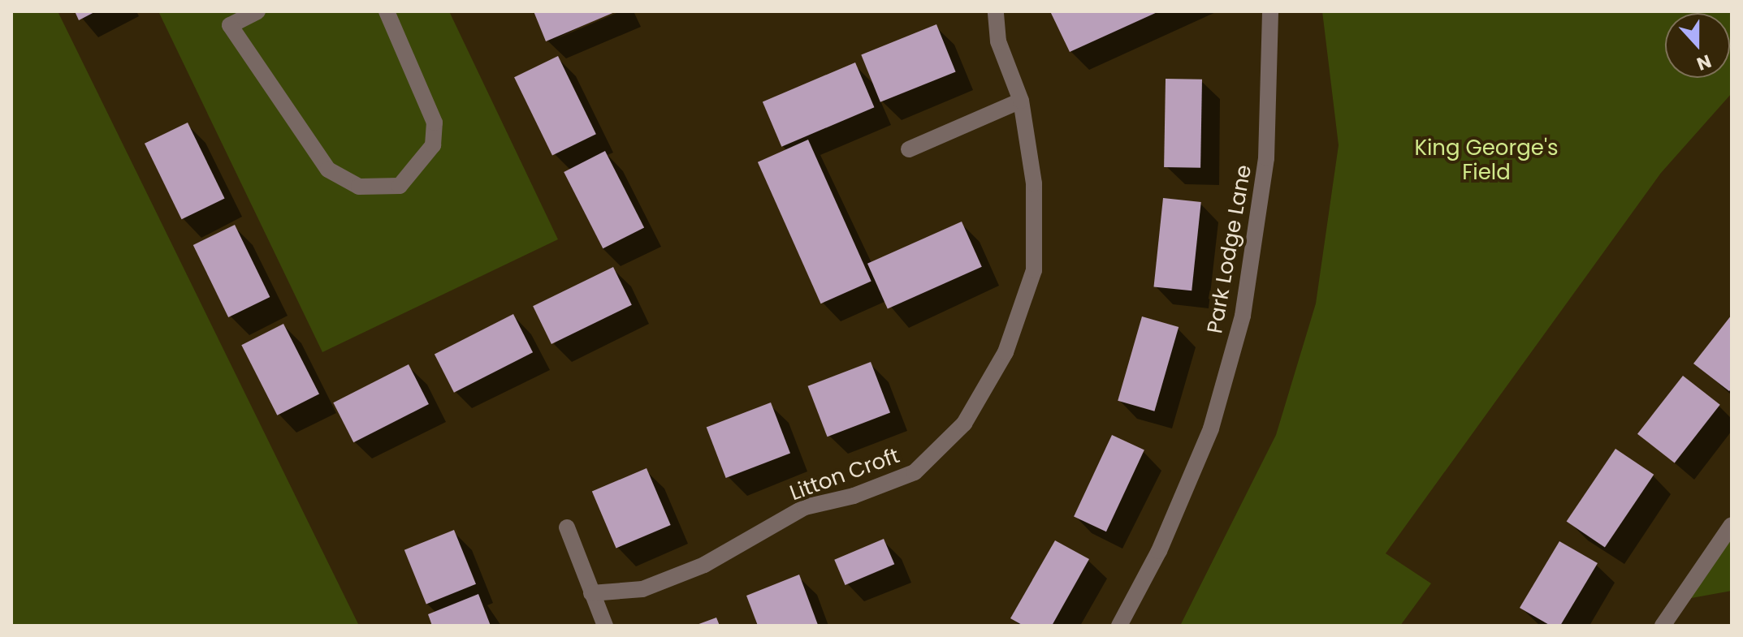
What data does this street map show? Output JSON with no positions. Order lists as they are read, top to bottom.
{
  "streets": {
    "street": ["Park Lodge Lane", "Litton Croft"]
  },
  "parks": ["King George's Field"],
  "north": "bottom"
}
